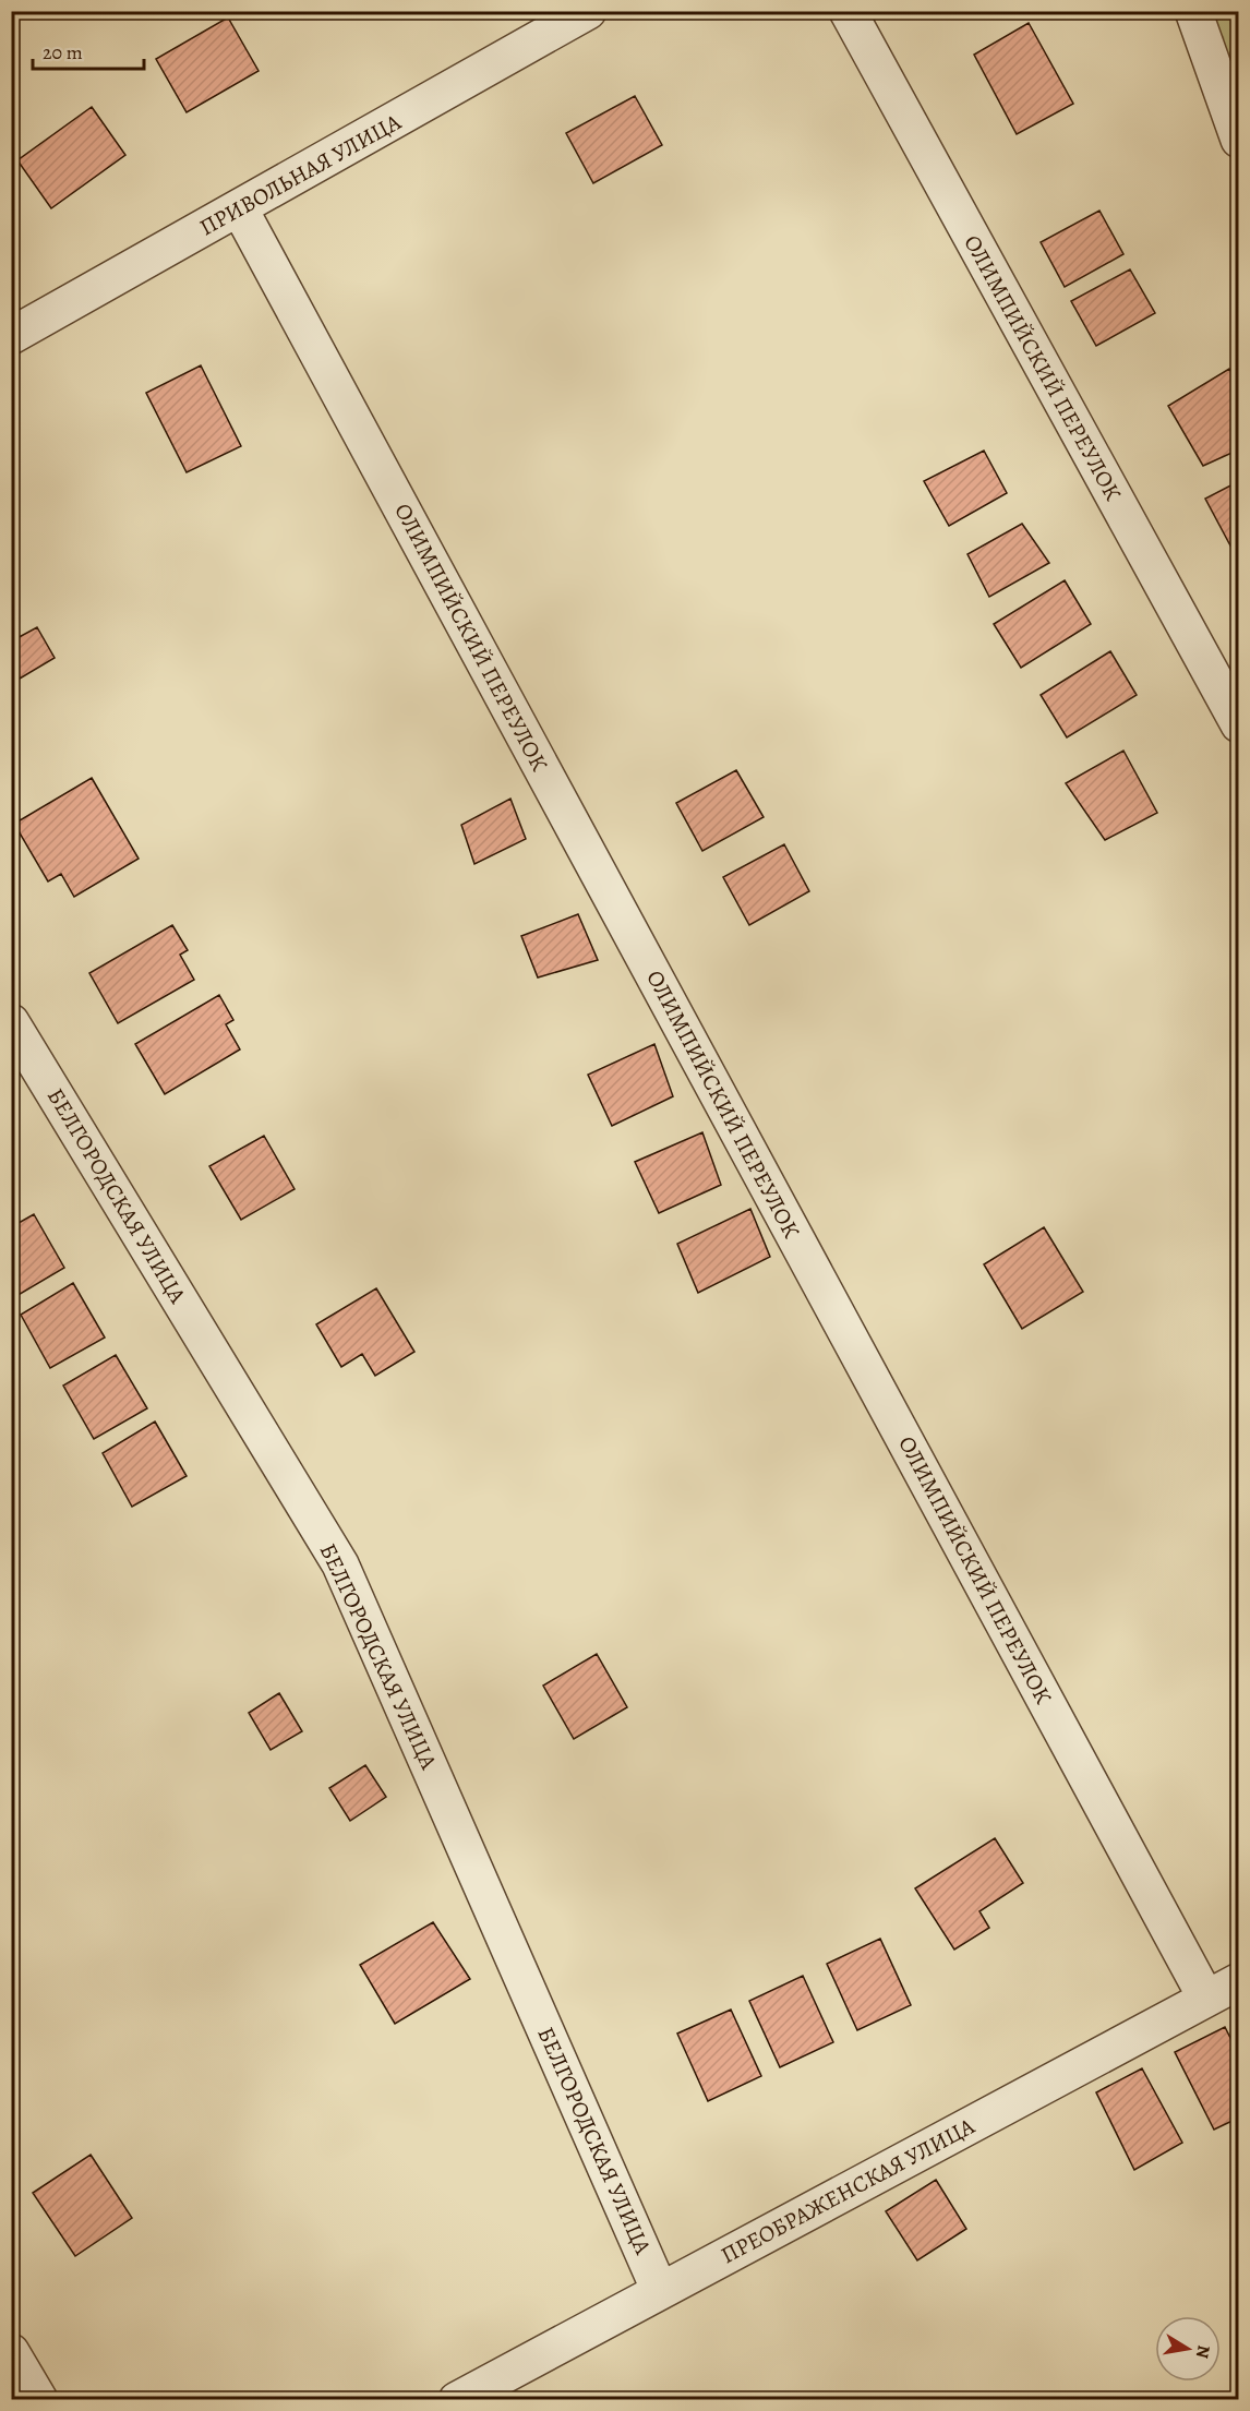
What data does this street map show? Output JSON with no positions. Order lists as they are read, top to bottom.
{
  "streets": {
    "street": [
      "ПРИВОЛЬНАЯ УЛИЦА",
      "ОЛИМПИЙСКИЙ ПЕРЕУЛОК",
      "БЕЛГОРОДСКАЯ УЛИЦА",
      "ПРЕОБРАЖЕНСКАЯ УЛИЦА"
    ]
  },
  "crossings": [
    ["ПРИВОЛЬНАЯ УЛИЦА", "ОЛИМПИЙСКИЙ ПЕРЕУЛОК"],
    ["ОЛИМПИЙСКИЙ ПЕРЕУЛОК", "ПРЕОБРАЖЕНСКАЯ УЛИЦА"],
    ["БЕЛГОРОДСКАЯ УЛИЦА", "ПРЕОБРАЖЕНСКАЯ УЛИЦА"]
  ],
  "scale_bar": "20 m",
  "north": "right"
}
